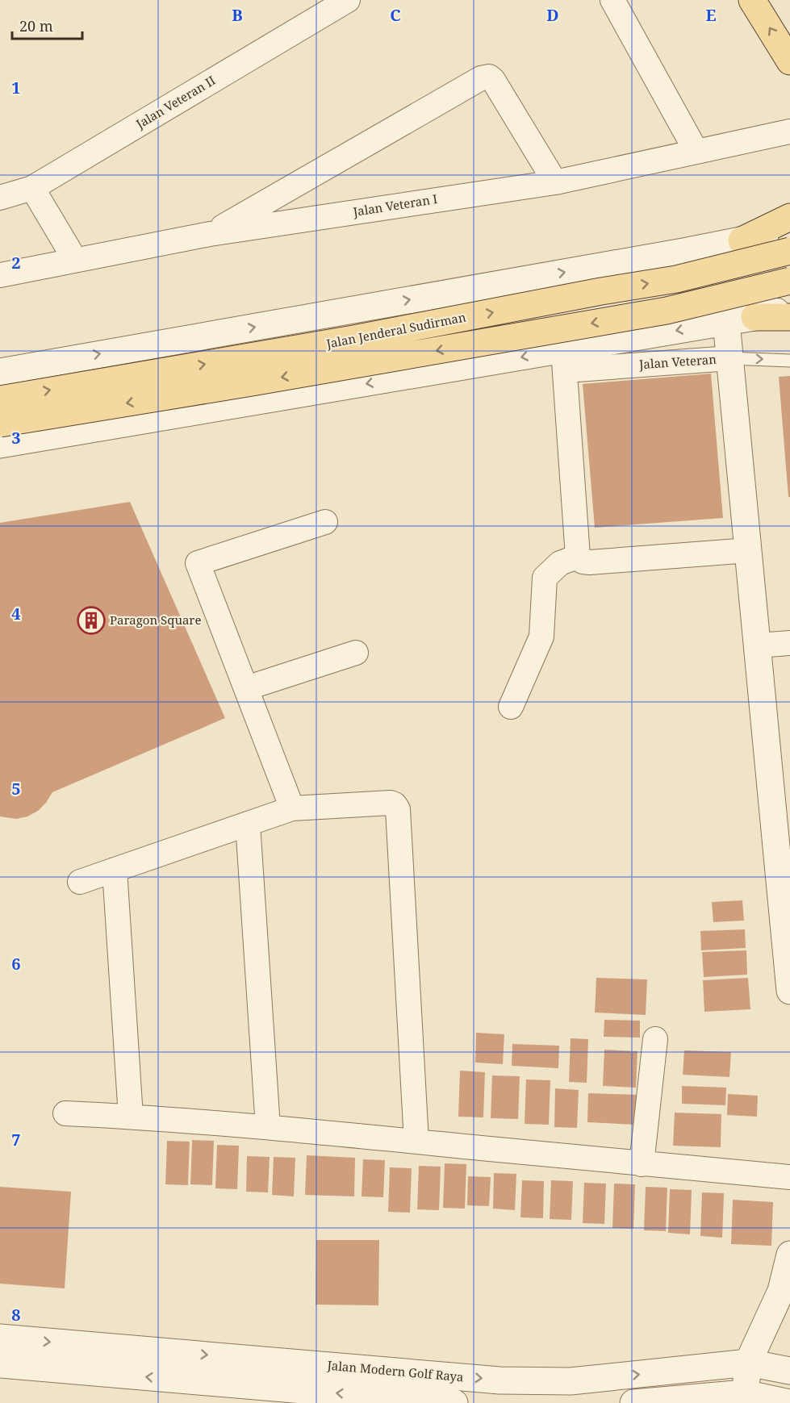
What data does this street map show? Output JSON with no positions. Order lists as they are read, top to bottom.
{
  "streets": {
    "main road": ["Jalan Jenderal Sudirman"],
    "street": [
      "Jalan Veteran II",
      "Jalan Veteran I",
      "Jalan Veteran",
      "Jalan Modern Golf Raya"
    ]
  },
  "places": {
    "building": ["Paragon Square"]
  },
  "scale_bar": "20 m",
  "grid": {
    "columns": [
      "B",
      "C",
      "D",
      "E"
    ],
    "rows": [
      "1",
      "2",
      "3",
      "4",
      "5",
      "6",
      "7",
      "8"
    ]
  }
}
